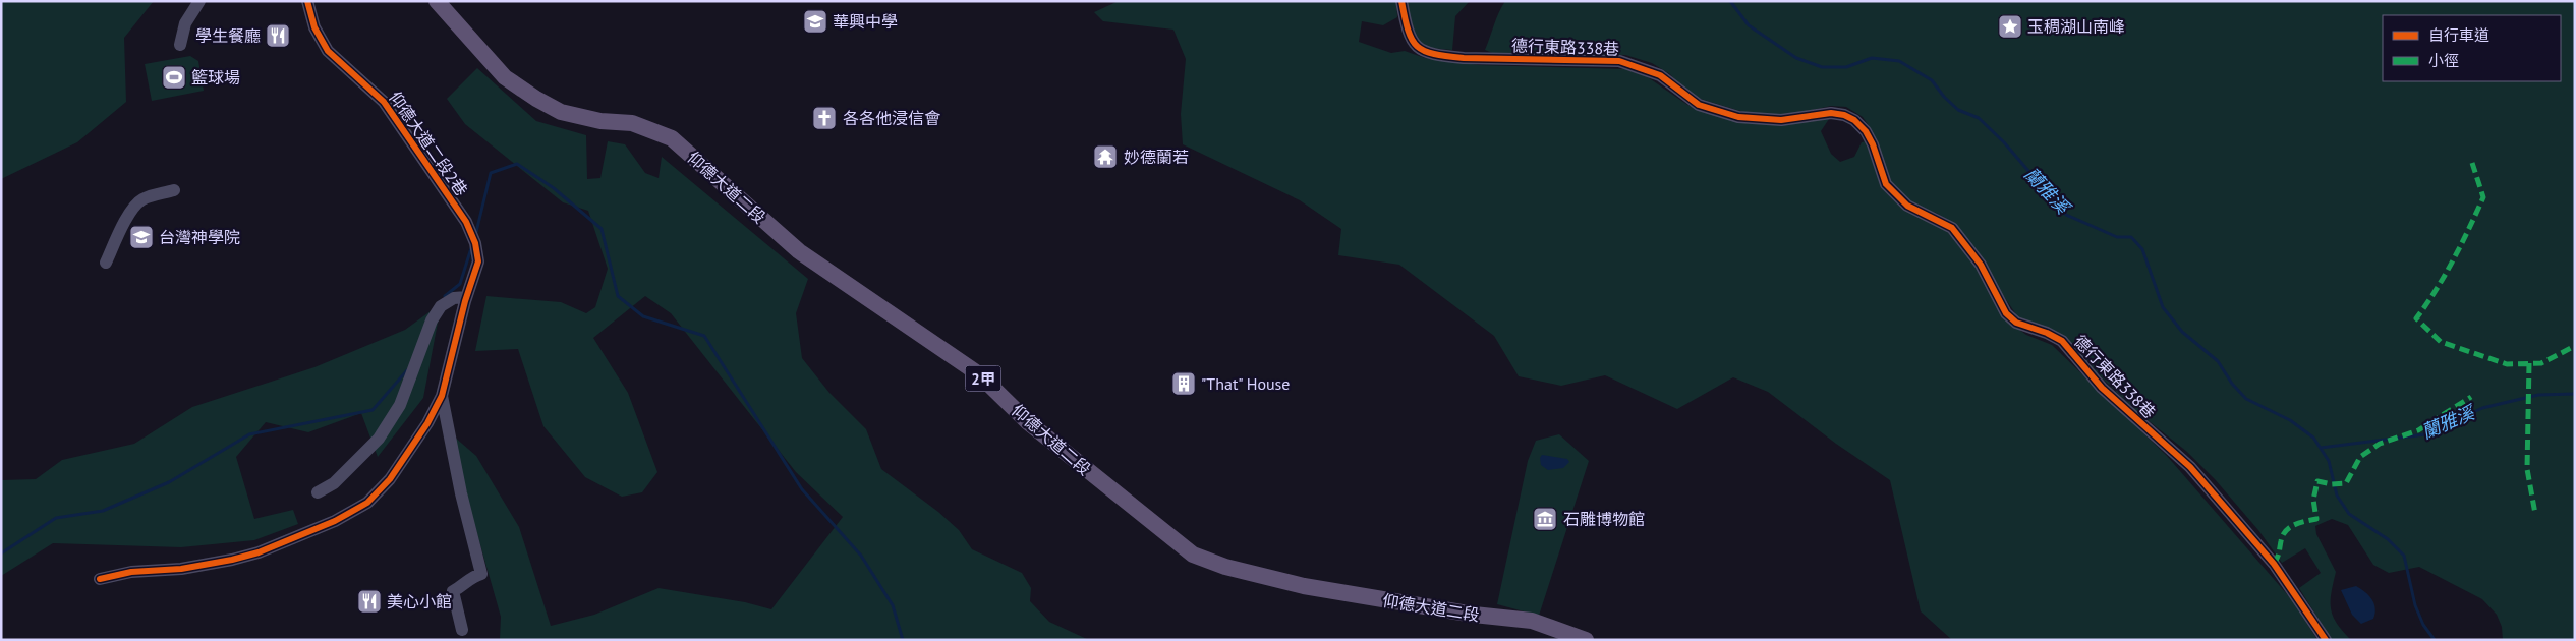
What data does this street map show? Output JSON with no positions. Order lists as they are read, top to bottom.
{
  "streets": {
    "main road": ["仰德大道二段", "2甲"],
    "street": ["德行東路338巷", "仰德大道二段2巷"]
  },
  "water": ["蘭雅溪"],
  "places": {
    "school or university": ["華興中學", "台灣神學院"],
    "place": ["玉稠湖山南峰"],
    "restaurant": ["學生餐廳", "美心小館"],
    "sports": ["籃球場"],
    "church": ["各各他浸信會"],
    "temple": ["妙德蘭若"],
    "building": ["\"That\" House"],
    "museum": ["石雕博物館"]
  },
  "legend": ["自行車道", "小徑"]
}
